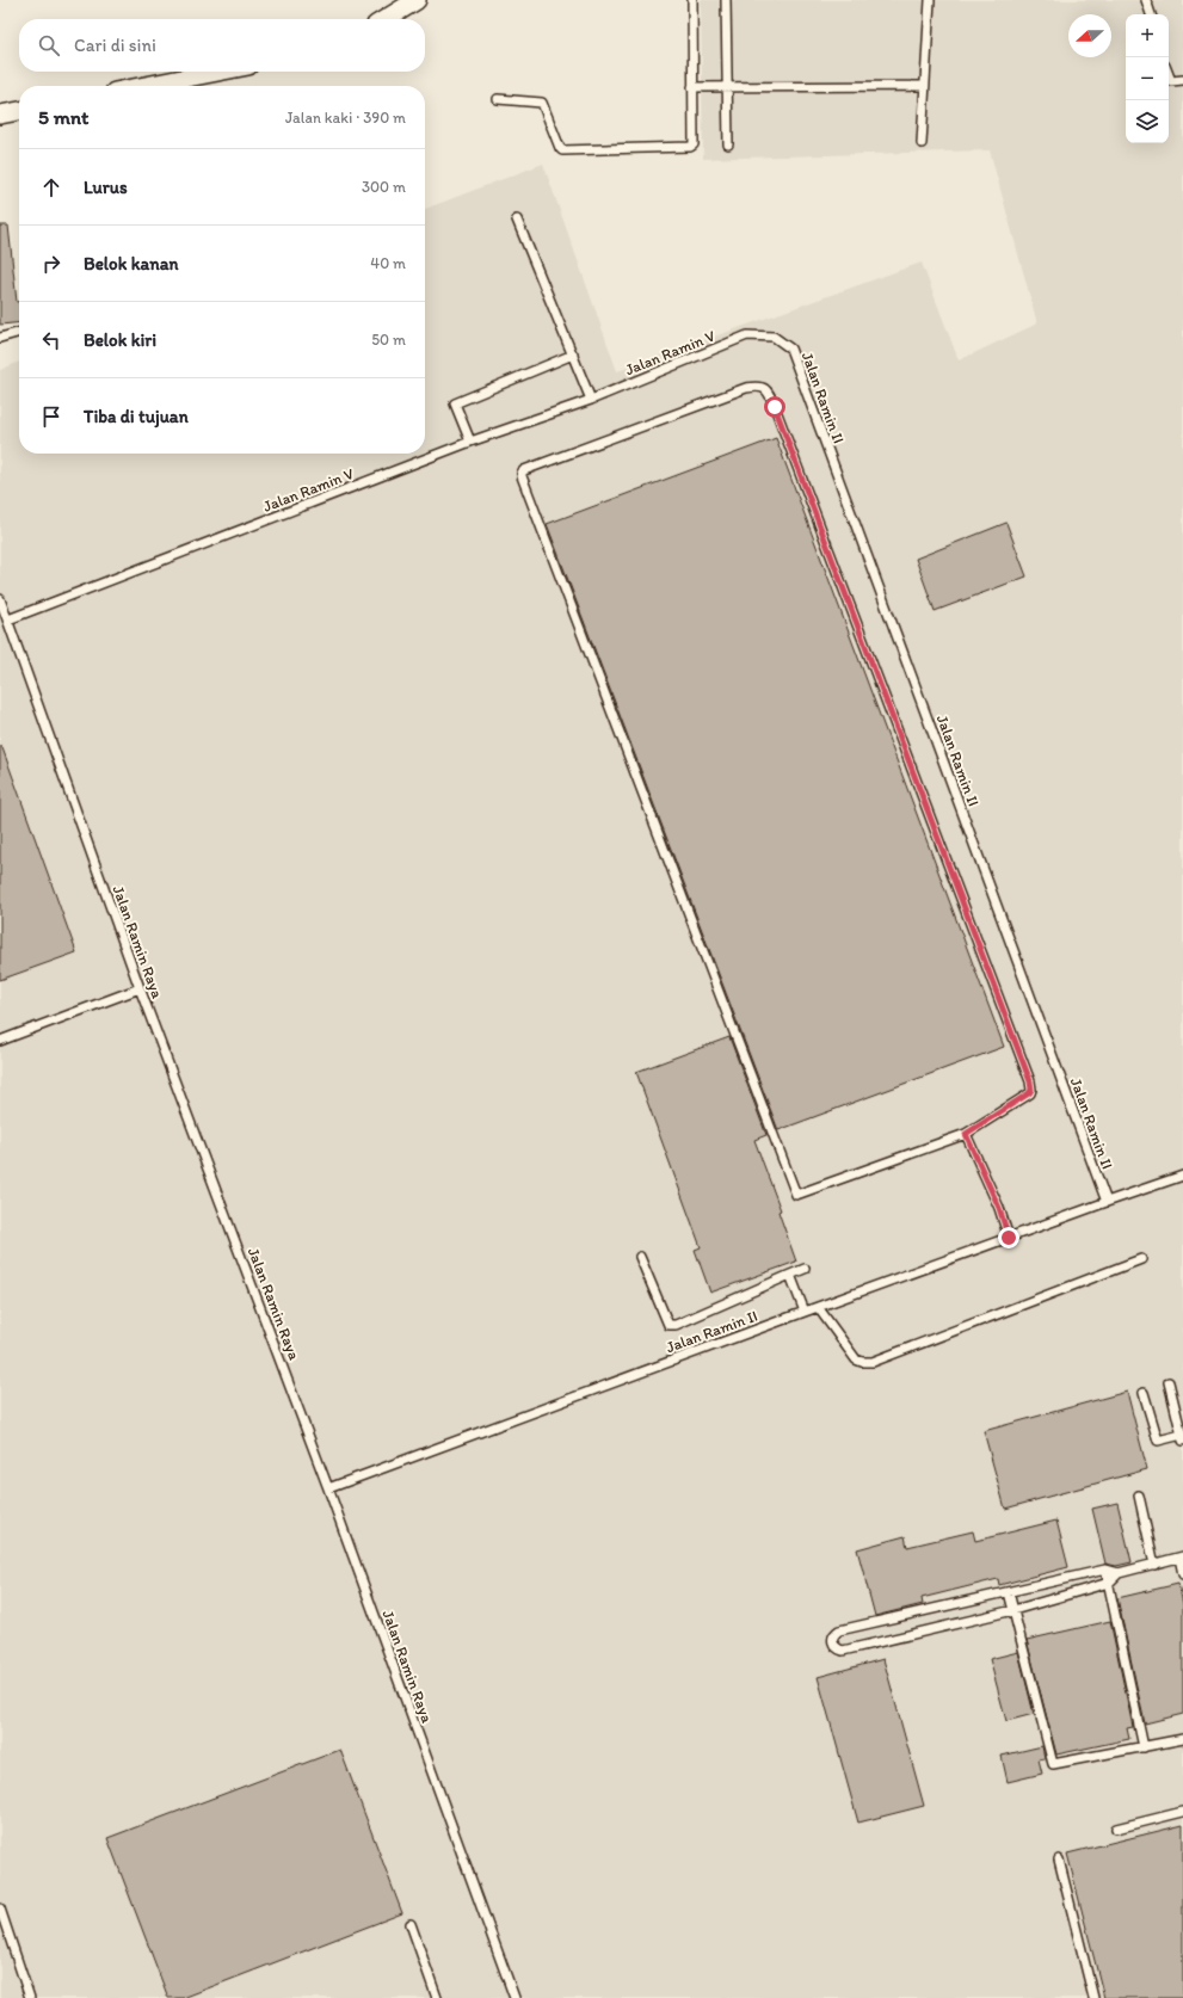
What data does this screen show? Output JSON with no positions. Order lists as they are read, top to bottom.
{
  "streets": {
    "lane": ["Jalan Ramin V", "Jalan Ramin II", "Jalan Ramin Raya"]
  },
  "crossings": [
    ["Jalan Ramin V", "Jalan Ramin II"],
    ["Jalan Ramin V", "Jalan Ramin Raya"],
    ["Jalan Ramin II", "Jalan Ramin Raya"]
  ],
  "north": "left",
  "page": {
    "map_buttons": ["+", "−"],
    "search": "Cari di sini",
    "heading": ["5 mnt", "Jalan kaki · 390 m"],
    "list": [
      ["Lurus", "300 m"],
      ["Belok kanan", "40 m"],
      ["Belok kiri", "50 m"],
      "Tiba di tujuan"
    ]
  }
}
